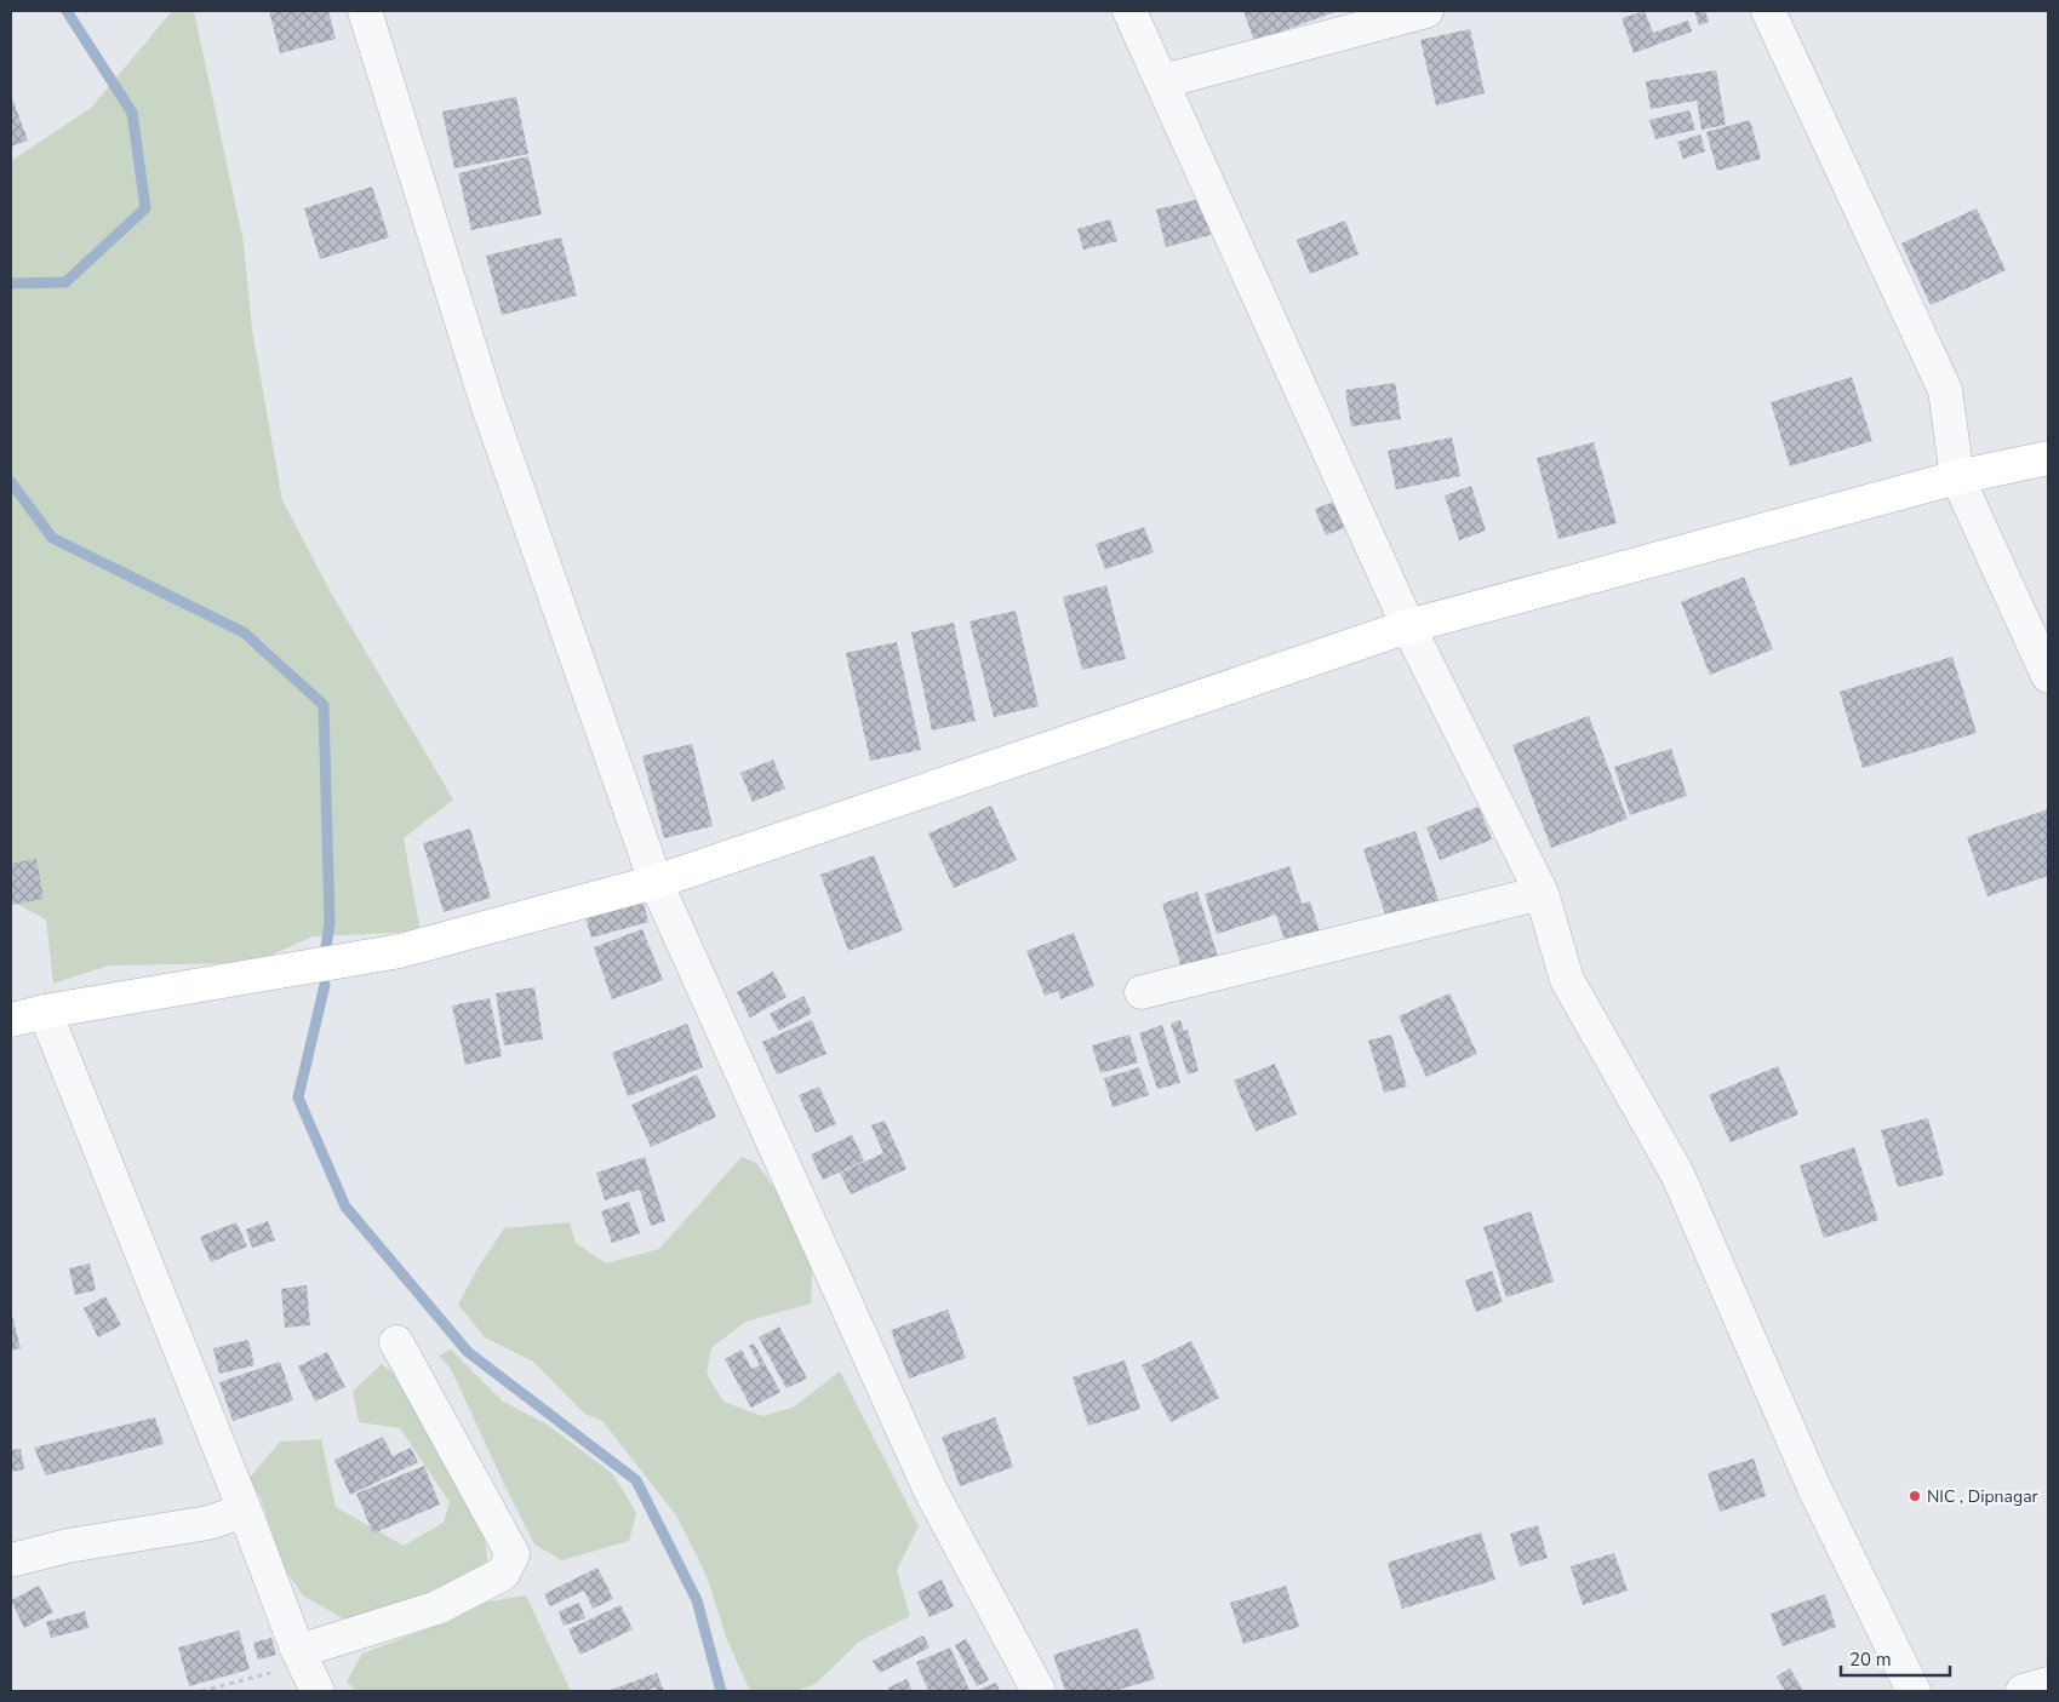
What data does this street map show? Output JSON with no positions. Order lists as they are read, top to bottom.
{
  "places": ["NIC , Dipnagar"],
  "scale_bar": "20 m"
}
